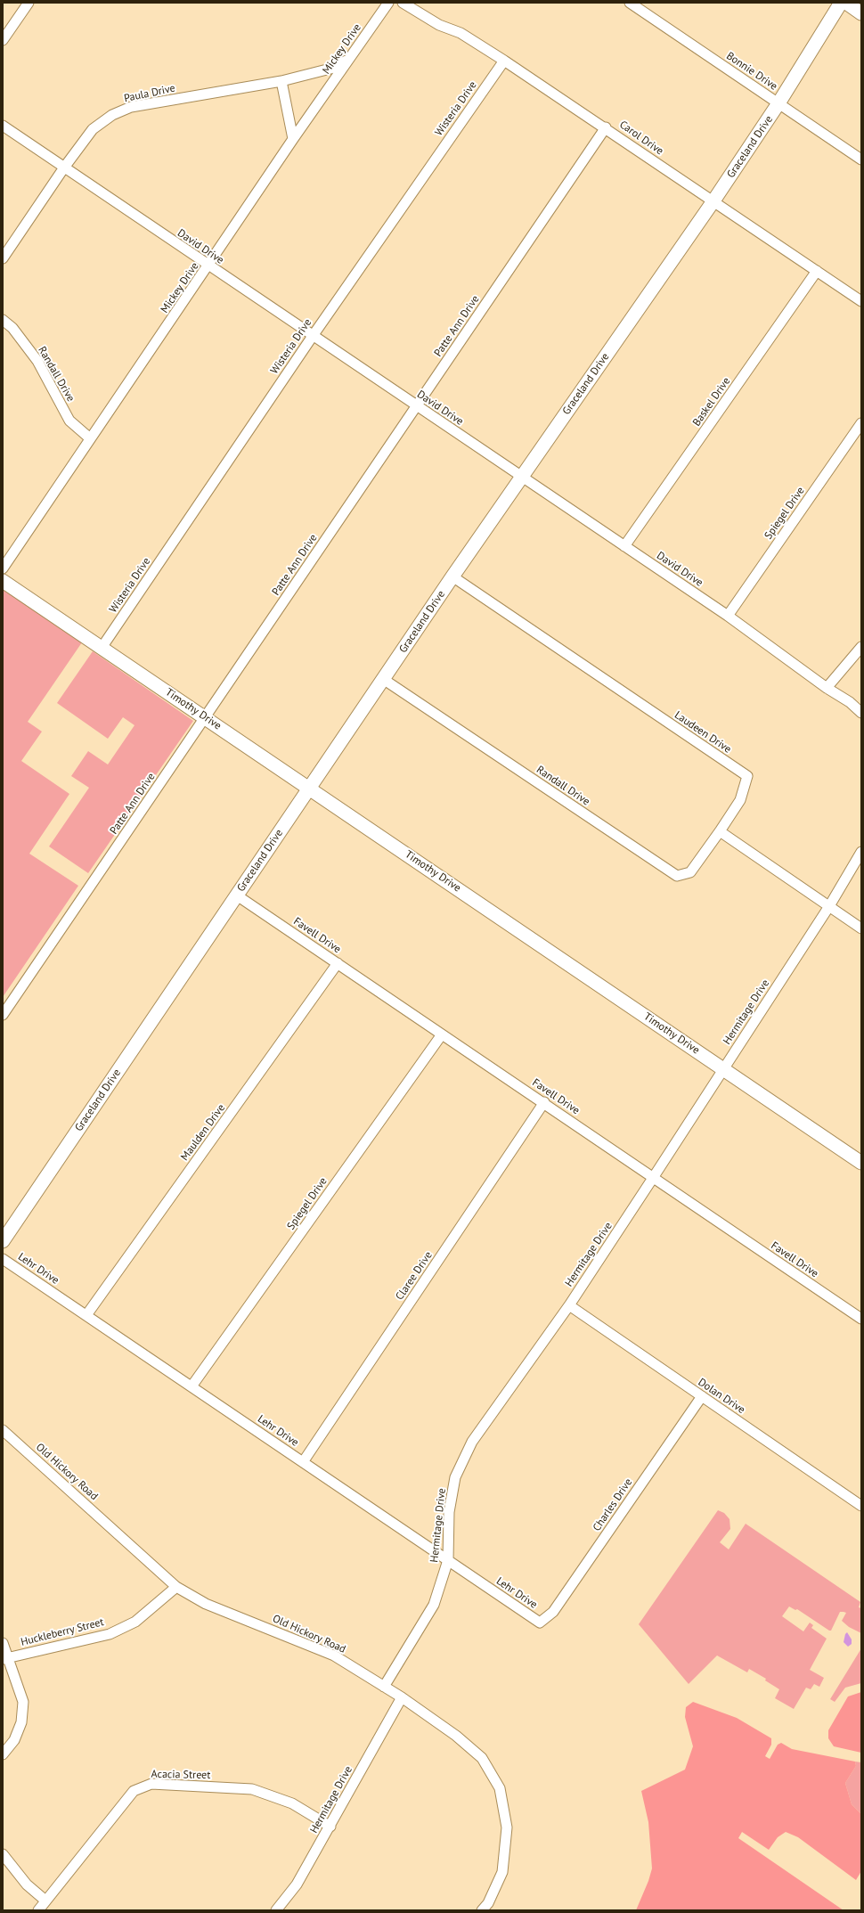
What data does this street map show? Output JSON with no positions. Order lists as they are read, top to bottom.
{
  "streets": {
    "street": [
      "Mickey Drive",
      "Bonnie Drive",
      "Paula Drive",
      "Wisteria Drive",
      "Carol Drive",
      "Graceland Drive",
      "David Drive",
      "Patte Ann Drive",
      "Randall Drive",
      "Baskel Drive",
      "Spiegel Drive",
      "Timothy Drive",
      "Laudeen Drive",
      "Favell Drive",
      "Hermitage Drive",
      "Maulden Drive",
      "Lehr Drive",
      "Claree Drive",
      "Dolan Drive",
      "Old Hickory Road",
      "Charles Drive",
      "Huckleberry Street",
      "Acacia Street"
    ]
  },
  "crossings": [
    ["Mickey Drive", "Paula Drive"],
    ["Mickey Drive", "David Drive"],
    ["Mickey Drive", "Randall Drive"],
    ["Bonnie Drive", "Graceland Drive"],
    ["Paula Drive", "David Drive"],
    ["Wisteria Drive", "Carol Drive"],
    ["Wisteria Drive", "David Drive"],
    ["Wisteria Drive", "Timothy Drive"],
    ["Carol Drive", "Graceland Drive"],
    ["Carol Drive", "Patte Ann Drive"],
    ["Carol Drive", "Baskel Drive"],
    ["Graceland Drive", "David Drive"],
    ["Graceland Drive", "Randall Drive"],
    ["Graceland Drive", "Timothy Drive"],
    ["Graceland Drive", "Laudeen Drive"],
    ["Graceland Drive", "Favell Drive"],
    ["David Drive", "Patte Ann Drive"],
    ["David Drive", "Baskel Drive"],
    ["David Drive", "Spiegel Drive"],
    ["Patte Ann Drive", "Timothy Drive"],
    ["Randall Drive", "Laudeen Drive"],
    ["Spiegel Drive", "Favell Drive"],
    ["Spiegel Drive", "Lehr Drive"],
    ["Timothy Drive", "Hermitage Drive"],
    ["Favell Drive", "Hermitage Drive"],
    ["Favell Drive", "Maulden Drive"],
    ["Favell Drive", "Claree Drive"],
    ["Hermitage Drive", "Lehr Drive"],
    ["Hermitage Drive", "Dolan Drive"],
    ["Hermitage Drive", "Old Hickory Road"],
    ["Hermitage Drive", "Acacia Street"],
    ["Maulden Drive", "Lehr Drive"],
    ["Lehr Drive", "Claree Drive"],
    ["Lehr Drive", "Charles Drive"],
    ["Dolan Drive", "Charles Drive"],
    ["Old Hickory Road", "Huckleberry Street"]
  ]
}
